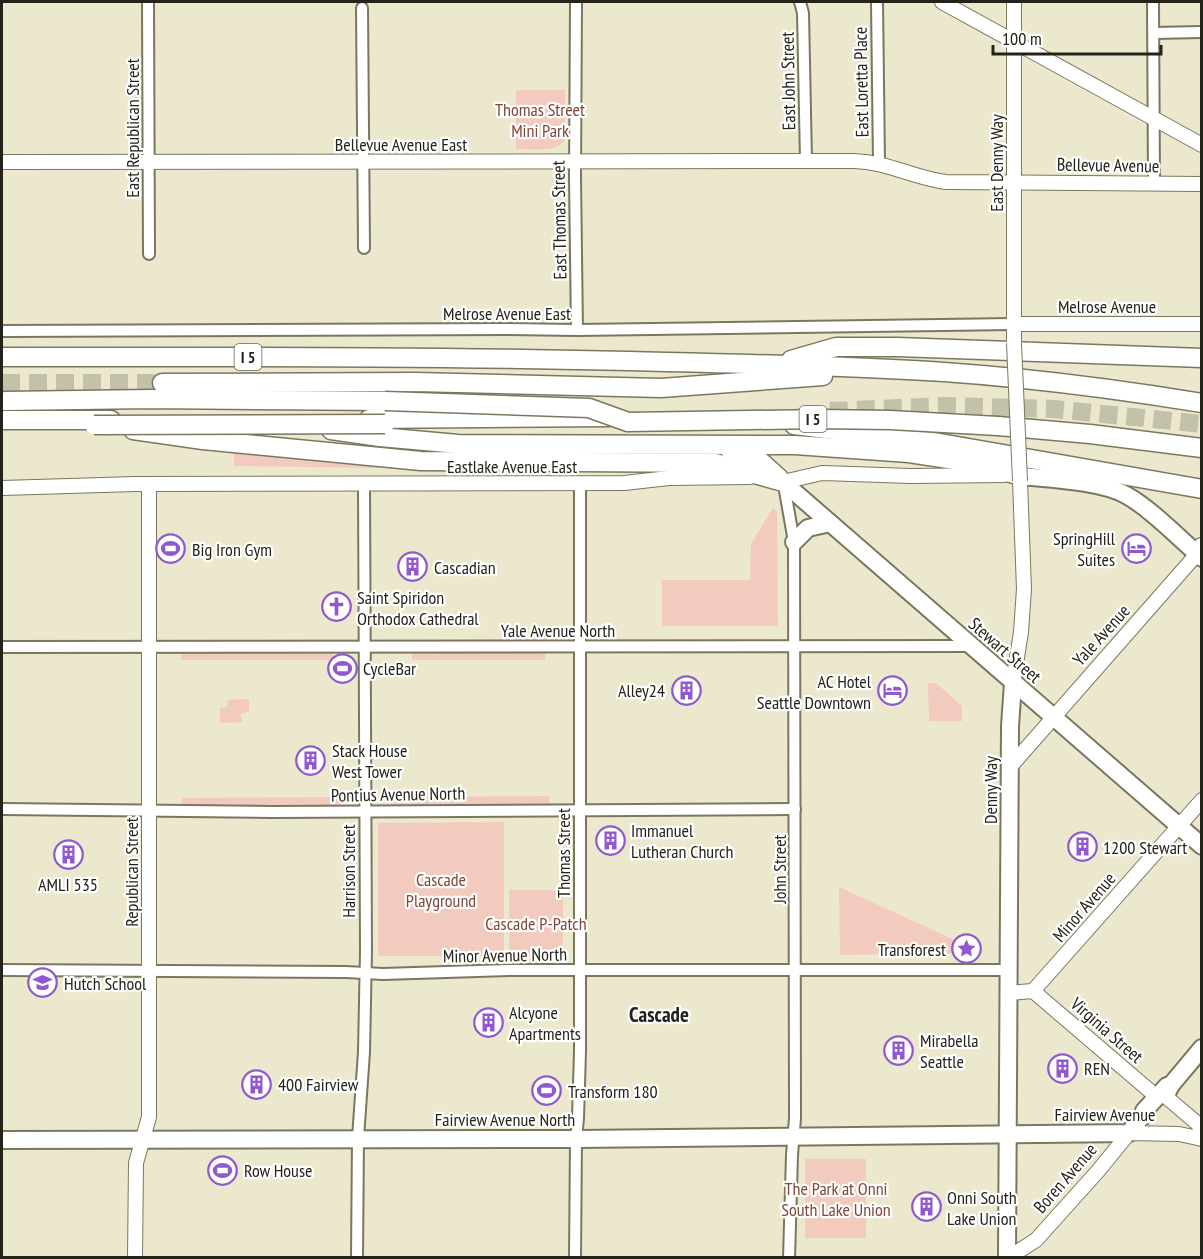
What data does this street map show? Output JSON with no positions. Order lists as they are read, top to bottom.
{
  "streets": {
    "highway": ["I 5"],
    "main road": [
      "Stewart Street",
      "Denny Way",
      "Fairview Avenue",
      "Fairview Avenue North",
      "Boren Avenue"
    ],
    "street": [
      "East John Street",
      "East Loretta Place",
      "East Republican Street",
      "Bellevue Avenue East",
      "East Denny Way",
      "Bellevue Avenue",
      "East Thomas Street",
      "Melrose Avenue",
      "Melrose Avenue East",
      "Eastlake Avenue East",
      "Yale Avenue North",
      "Yale Avenue",
      "Pontius Avenue North",
      "Thomas Street",
      "John Street",
      "Harrison Street",
      "Republican Street",
      "Minor Avenue",
      "Minor Avenue North",
      "Virginia Street"
    ]
  },
  "crossings": [
    ["East John Street", "Bellevue Avenue East"],
    ["East Loretta Place", "Bellevue Avenue East"],
    ["East Republican Street", "Bellevue Avenue East"],
    ["Bellevue Avenue East", "East Denny Way"],
    ["Bellevue Avenue East", "Bellevue Avenue"],
    ["Bellevue Avenue East", "East Thomas Street"],
    ["East Denny Way", "Bellevue Avenue"],
    ["East Denny Way", "Melrose Avenue"],
    ["East Denny Way", "Melrose Avenue East"],
    ["East Denny Way", "Denny Way"],
    ["East Thomas Street", "Melrose Avenue East"],
    ["Melrose Avenue", "Melrose Avenue East"],
    ["Melrose Avenue", "Denny Way"],
    ["Melrose Avenue East", "Denny Way"],
    ["Eastlake Avenue East", "Stewart Street"],
    ["Eastlake Avenue East", "Thomas Street"],
    ["Eastlake Avenue East", "John Street"],
    ["Eastlake Avenue East", "Harrison Street"],
    ["Eastlake Avenue East", "Republican Street"],
    ["Yale Avenue North", "Stewart Street"],
    ["Yale Avenue North", "Thomas Street"],
    ["Yale Avenue North", "John Street"],
    ["Yale Avenue North", "Harrison Street"],
    ["Yale Avenue North", "Republican Street"],
    ["Yale Avenue", "Stewart Street"],
    ["Yale Avenue", "Denny Way"],
    ["Stewart Street", "Denny Way"],
    ["Stewart Street", "John Street"],
    ["Stewart Street", "Minor Avenue"],
    ["Denny Way", "Minor Avenue North"],
    ["Denny Way", "Fairview Avenue"],
    ["Denny Way", "Fairview Avenue North"],
    ["Denny Way", "Boren Avenue"],
    ["Pontius Avenue North", "Thomas Street"],
    ["Pontius Avenue North", "John Street"],
    ["Pontius Avenue North", "Harrison Street"],
    ["Pontius Avenue North", "Republican Street"],
    ["Thomas Street", "Minor Avenue North"],
    ["Thomas Street", "Fairview Avenue North"],
    ["John Street", "Minor Avenue North"],
    ["John Street", "Fairview Avenue North"],
    ["Harrison Street", "Minor Avenue North"],
    ["Harrison Street", "Fairview Avenue North"],
    ["Republican Street", "Minor Avenue North"],
    ["Republican Street", "Fairview Avenue North"],
    ["Minor Avenue", "Virginia Street"],
    ["Virginia Street", "Boren Avenue"],
    ["Fairview Avenue", "Fairview Avenue North"],
    ["Fairview Avenue", "Boren Avenue"]
  ],
  "districts": ["Cascade"],
  "parks": [
    "Thomas Street Mini Park",
    "Cascade Playground",
    "Cascade P-Patch",
    "The Park at Onni South Lake Union"
  ],
  "places": {
    "hotel": ["SpringHill Suites", "AC Hotel Seattle Downtown"],
    "sports": [
      "Big Iron Gym",
      "CycleBar",
      "Transform 180",
      "Row House"
    ],
    "building": [
      "Cascadian",
      "Alley24",
      "Stack House West Tower",
      "Immanuel Lutheran Church",
      "1200 Stewart",
      "AMLI 535",
      "Alcyone Apartments",
      "Mirabella Seattle",
      "REN",
      "400 Fairview",
      "Onni South Lake Union"
    ],
    "church": ["Saint Spiridon Orthodox Cathedral"],
    "place": ["Transforest"],
    "school or university": ["Hutch School"]
  },
  "scale_bar": "100 m"
}
